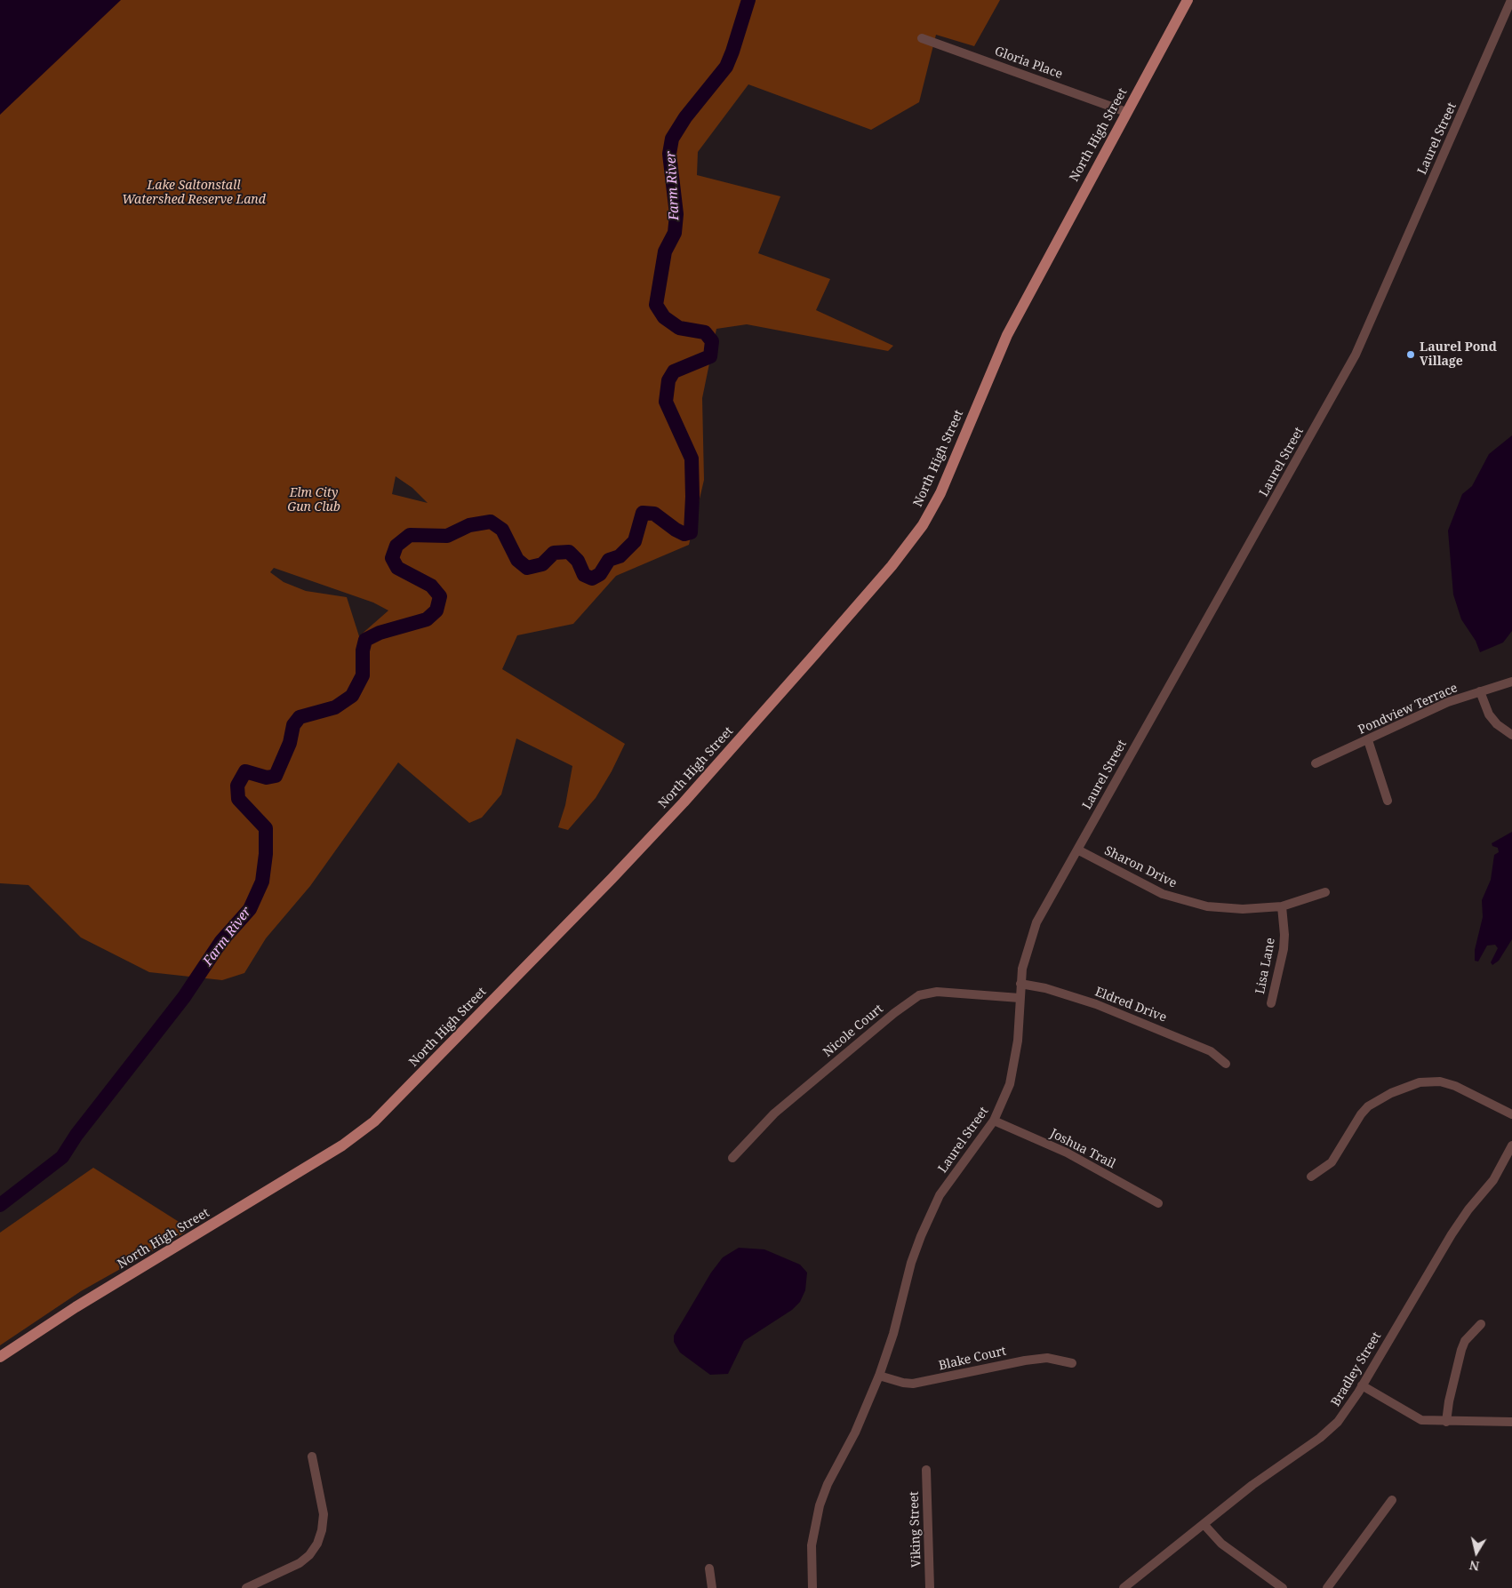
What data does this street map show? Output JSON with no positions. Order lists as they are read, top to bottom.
{
  "streets": {
    "main road": ["North High Street"],
    "street": [
      "Gloria Place",
      "Laurel Street",
      "Pondview Terrace",
      "Sharon Drive",
      "Lisa Lane",
      "Eldred Drive",
      "Nicole Court",
      "Joshua Trail",
      "Blake Court",
      "Bradley Street",
      "Viking Street"
    ]
  },
  "crossings": [
    ["Gloria Place", "North High Street"],
    ["Laurel Street", "Sharon Drive"],
    ["Laurel Street", "Eldred Drive"],
    ["Laurel Street", "Nicole Court"],
    ["Laurel Street", "Joshua Trail"],
    ["Laurel Street", "Blake Court"],
    ["Sharon Drive", "Lisa Lane"]
  ],
  "water": ["Farm River"],
  "parks": ["Lake Saltonstall Watershed Reserve Land", "Elm City Gun Club"],
  "places": ["Laurel Pond Village"],
  "north": "bottom"
}
